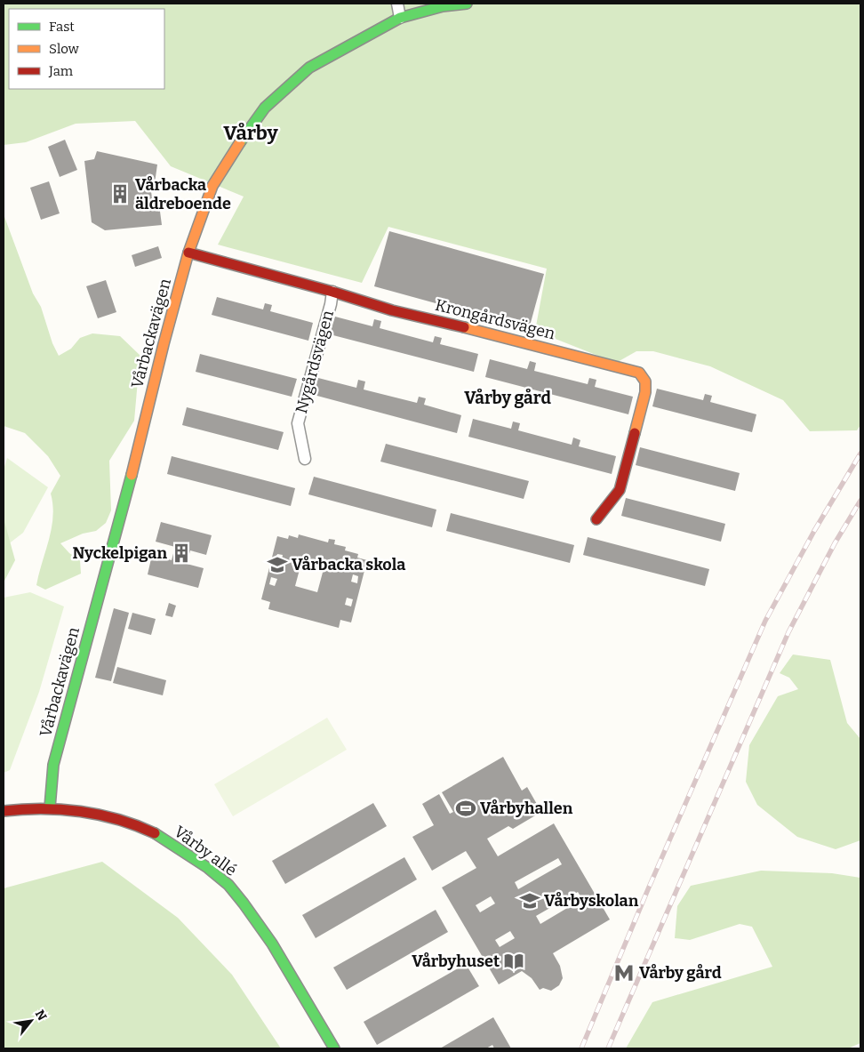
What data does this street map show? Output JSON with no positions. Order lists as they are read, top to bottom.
{
  "streets": {
    "street": [
      "Krongårdsvägen",
      "Vårbackavägen",
      "Nygårdsvägen",
      "Vårby allé"
    ]
  },
  "crossings": [
    ["Krongårdsvägen", "Vårbackavägen"],
    ["Krongårdsvägen", "Nygårdsvägen"],
    ["Vårbackavägen", "Vårby allé"]
  ],
  "districts": ["Vårby", "Vårby gård"],
  "places": {
    "building": ["Vårbacka äldreboende", "Nyckelpigan"],
    "school or university": ["Vårbacka skola", "Vårbyskolan"],
    "sports": ["Vårbyhallen"],
    "library": ["Vårbyhuset"],
    "metro station": ["Vårby gård"]
  },
  "legend": ["Fast", "Slow", "Jam"],
  "north": "top right"
}
